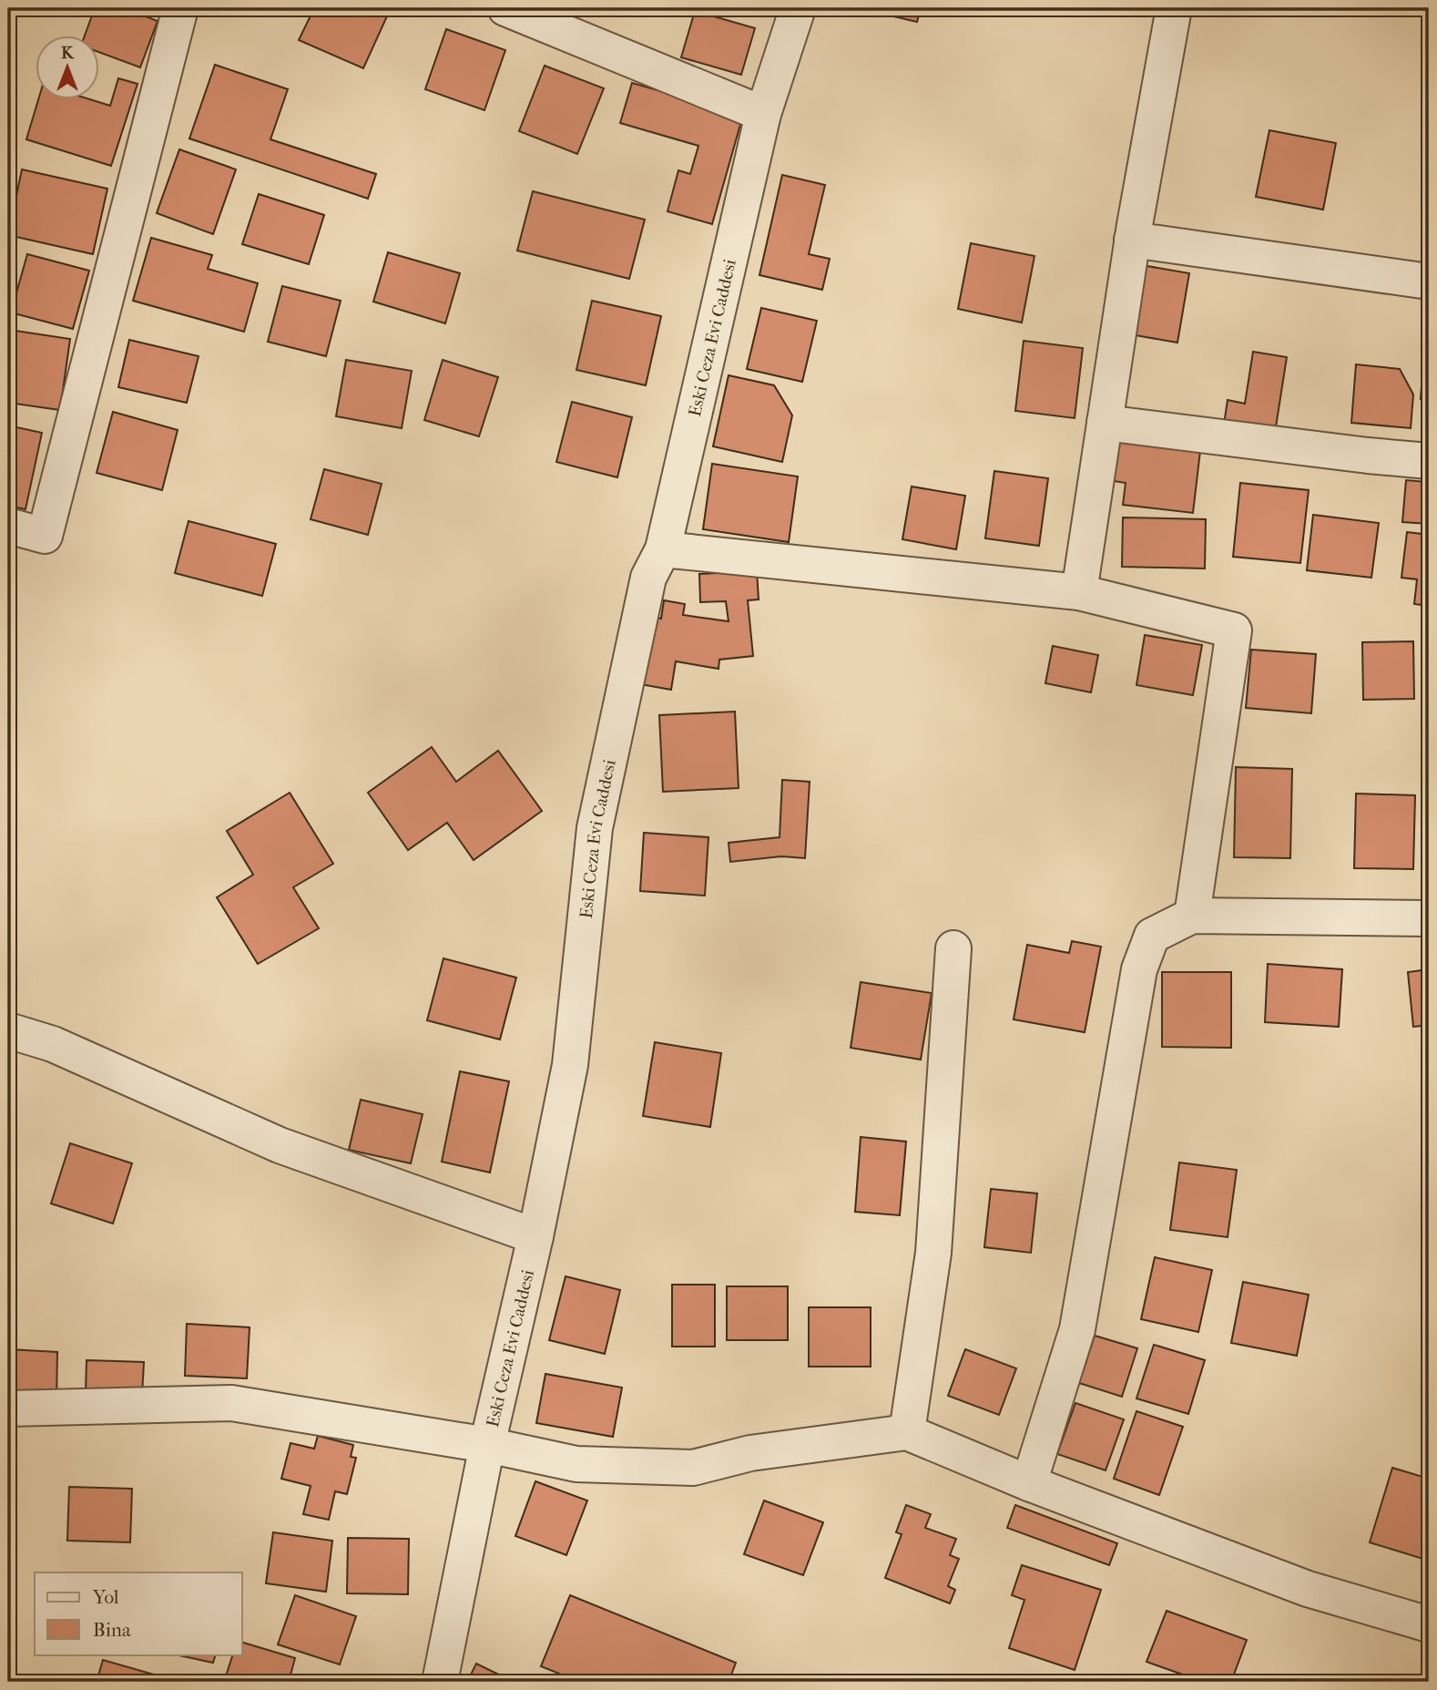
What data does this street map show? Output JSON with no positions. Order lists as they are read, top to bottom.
{
  "streets": {
    "street": ["Eski Ceza Evi Caddesi"]
  },
  "legend": ["Yol", "Bina"],
  "north": "top"
}
